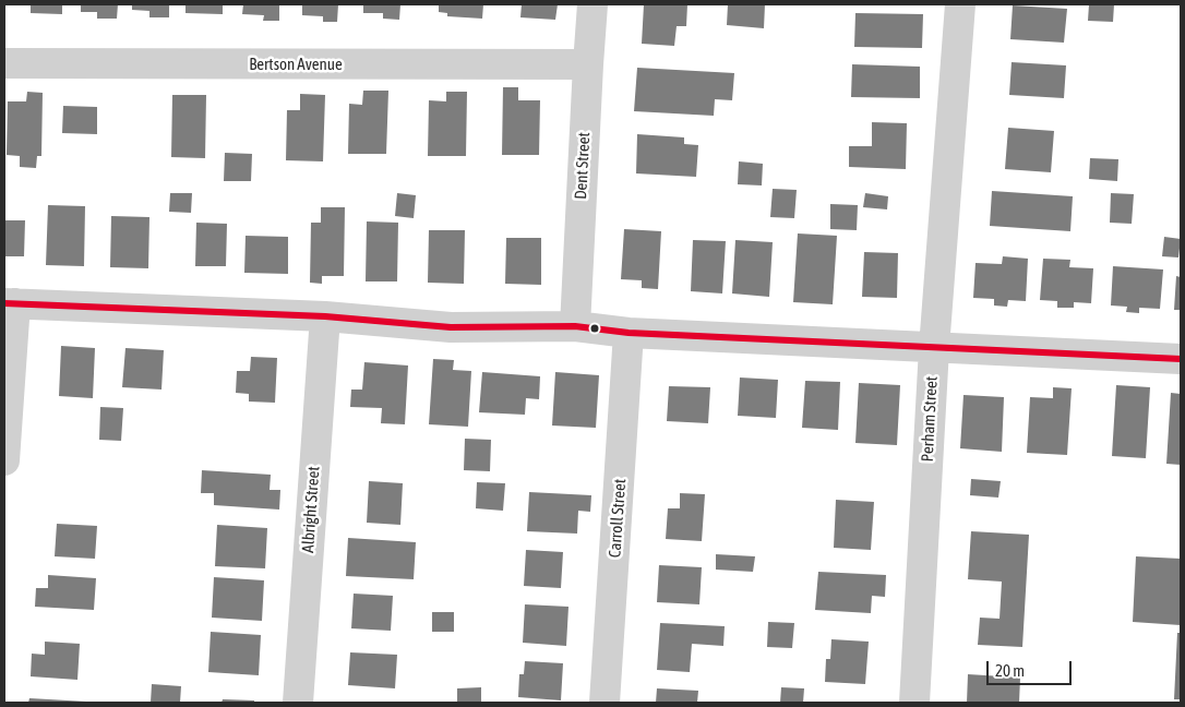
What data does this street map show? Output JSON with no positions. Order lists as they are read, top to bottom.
{
  "streets": {
    "street": [
      "Bertson Avenue",
      "Dent Street",
      "Perham Street",
      "Albright Street",
      "Carroll Street"
    ]
  },
  "crossings": [
    ["Bertson Avenue", "Dent Street"]
  ],
  "scale_bar": "20 m"
}
